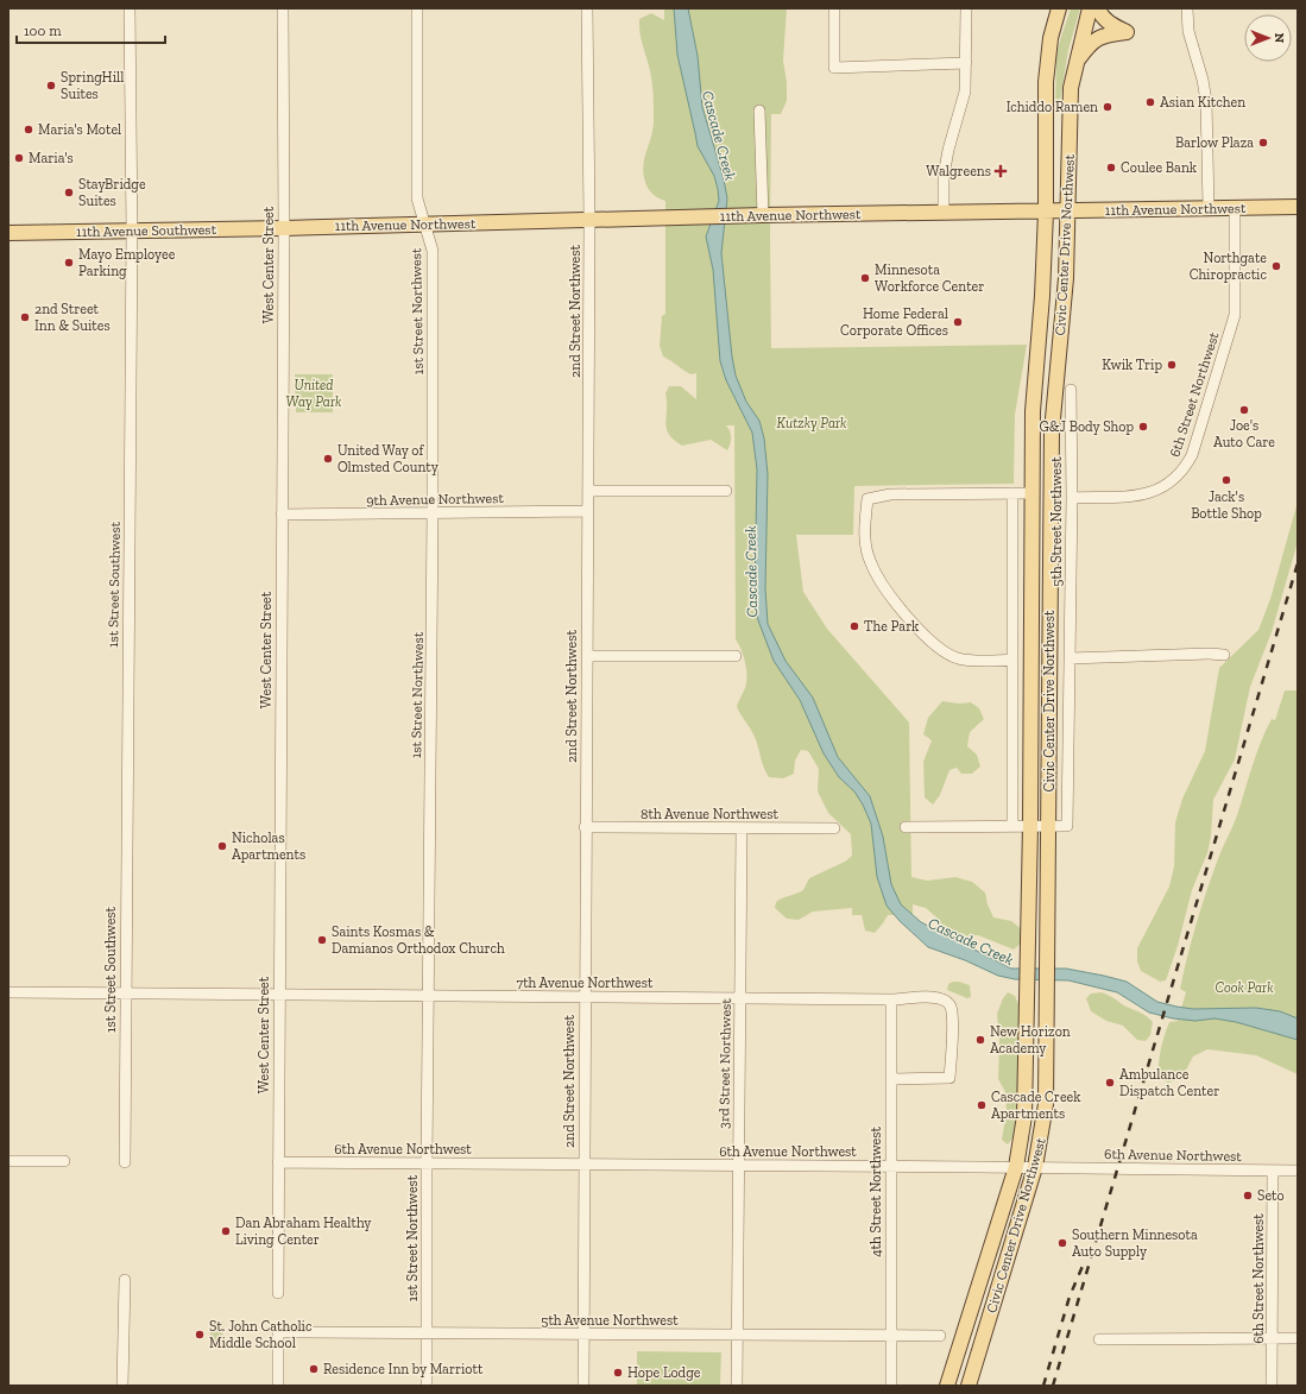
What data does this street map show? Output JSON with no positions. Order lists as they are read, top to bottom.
{
  "streets": {
    "main road": ["11th Avenue Northwest", "11th Avenue Southwest", "Civic Center Drive Northwest"],
    "street": [
      "West Center Street",
      "1st Street Northwest",
      "2nd Street Northwest",
      "6th Street Northwest",
      "9th Avenue Northwest",
      "5th Street Northwest",
      "1st Street Southwest",
      "8th Avenue Northwest",
      "7th Avenue Northwest",
      "3rd Street Northwest",
      "6th Avenue Northwest",
      "4th Street Northwest",
      "5th Avenue Northwest"
    ]
  },
  "crossings": [
    ["11th Avenue Northwest", "11th Avenue Southwest"],
    ["11th Avenue Northwest", "Civic Center Drive Northwest"],
    ["11th Avenue Northwest", "West Center Street"],
    ["11th Avenue Northwest", "1st Street Northwest"],
    ["11th Avenue Northwest", "2nd Street Northwest"],
    ["11th Avenue Northwest", "6th Street Northwest"],
    ["11th Avenue Southwest", "West Center Street"],
    ["11th Avenue Southwest", "1st Street Southwest"],
    ["Civic Center Drive Northwest", "5th Street Northwest"],
    ["Civic Center Drive Northwest", "6th Avenue Northwest"],
    ["West Center Street", "9th Avenue Northwest"],
    ["West Center Street", "7th Avenue Northwest"],
    ["West Center Street", "6th Avenue Northwest"],
    ["1st Street Northwest", "9th Avenue Northwest"],
    ["1st Street Northwest", "7th Avenue Northwest"],
    ["1st Street Northwest", "6th Avenue Northwest"],
    ["1st Street Northwest", "5th Avenue Northwest"],
    ["2nd Street Northwest", "9th Avenue Northwest"],
    ["2nd Street Northwest", "8th Avenue Northwest"],
    ["2nd Street Northwest", "7th Avenue Northwest"],
    ["2nd Street Northwest", "6th Avenue Northwest"],
    ["2nd Street Northwest", "5th Avenue Northwest"],
    ["6th Street Northwest", "5th Street Northwest"],
    ["6th Street Northwest", "6th Avenue Northwest"],
    ["1st Street Southwest", "7th Avenue Northwest"],
    ["8th Avenue Northwest", "3rd Street Northwest"],
    ["7th Avenue Northwest", "3rd Street Northwest"],
    ["7th Avenue Northwest", "4th Street Northwest"],
    ["3rd Street Northwest", "6th Avenue Northwest"],
    ["3rd Street Northwest", "5th Avenue Northwest"],
    ["6th Avenue Northwest", "4th Street Northwest"],
    ["4th Street Northwest", "5th Avenue Northwest"]
  ],
  "water": ["Cascade Creek"],
  "parks": ["United Way Park", "Kutzky Park", "Cook Park"],
  "places": {
    "other": [
      "SpringHill Suites",
      "Asian Kitchen",
      "Ichiddo Ramen",
      "Maria's Motel",
      "Barlow Plaza",
      "Maria's",
      "Coulee Bank",
      "StayBridge Suites",
      "Mayo Employee Parking",
      "Northgate Chiropractic",
      "Minnesota Workforce Center",
      "2nd Street Inn & Suites",
      "Home Federal Corporate Offices",
      "Kwik Trip",
      "Joe's Auto Care",
      "G&J Body Shop",
      "United Way of Olmsted County",
      "Jack's Bottle Shop",
      "The Park",
      "Nicholas Apartments",
      "Saints Kosmas & Damianos Orthodox Church",
      "New Horizon Academy",
      "Ambulance Dispatch Center",
      "Cascade Creek Apartments",
      "Seto",
      "Dan Abraham Healthy Living Center",
      "Southern Minnesota Auto Supply",
      "St. John Catholic Middle School",
      "Residence Inn by Marriott",
      "Hope Lodge"
    ],
    "health": ["Walgreens"]
  },
  "scale_bar": "100 m",
  "north": "right"
}
